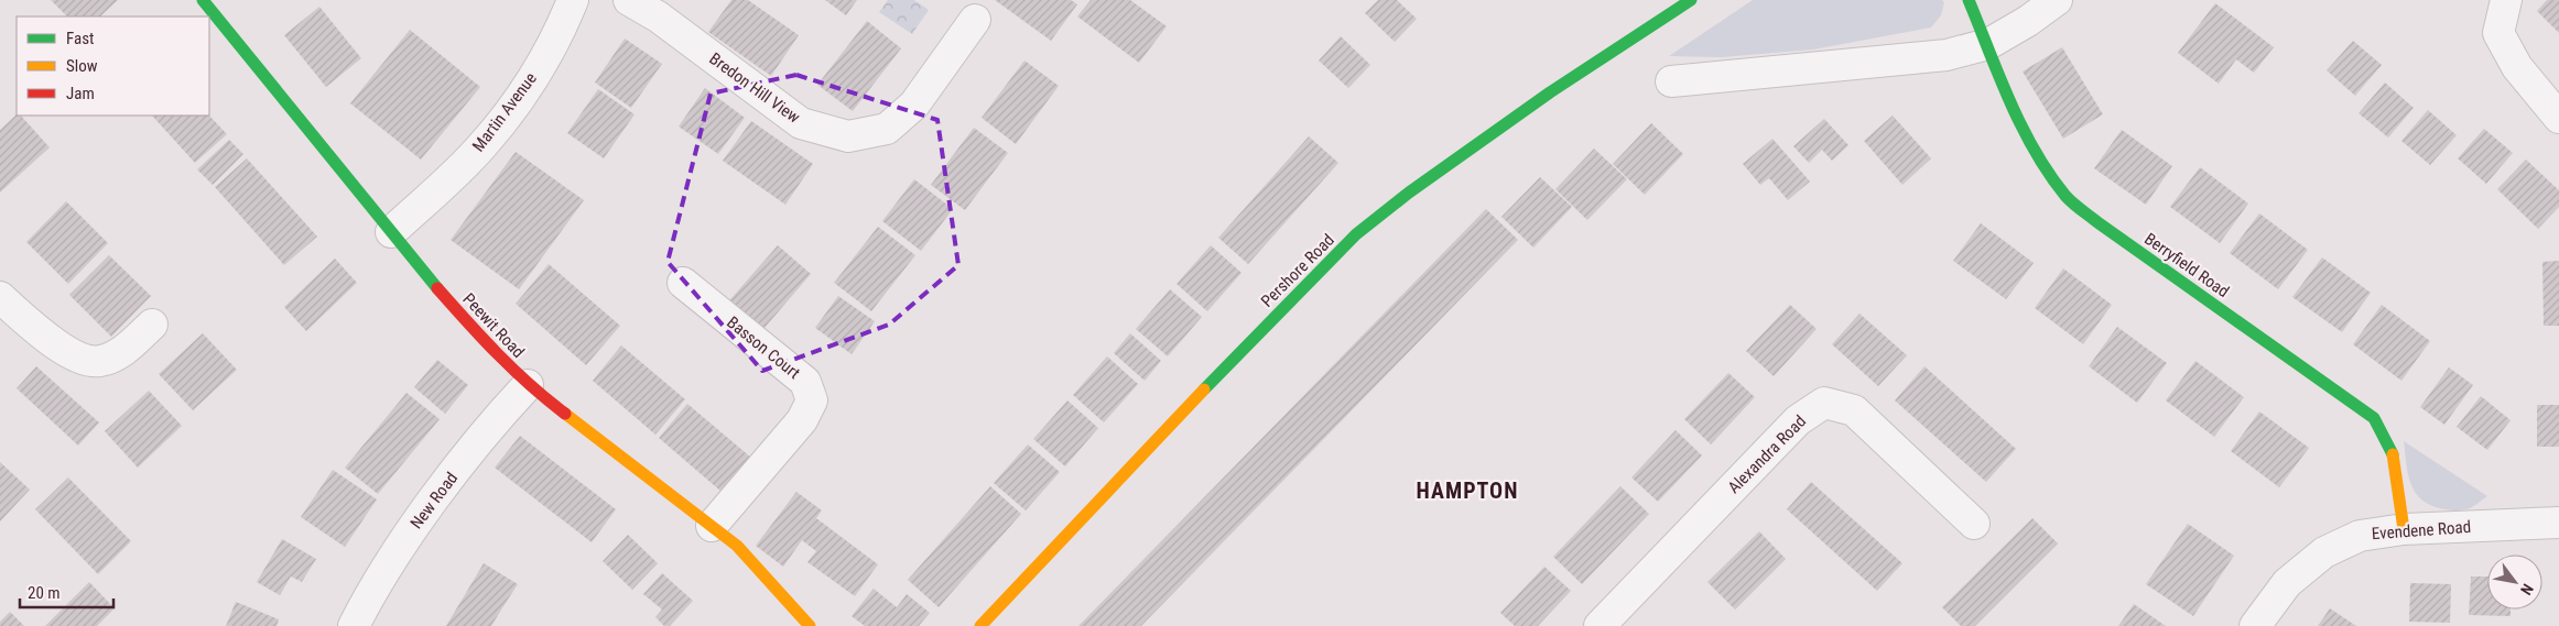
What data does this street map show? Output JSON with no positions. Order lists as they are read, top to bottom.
{
  "streets": {
    "street": [
      "Bredon Hill View",
      "Martin Avenue",
      "Berryfield Road",
      "Pershore Road",
      "Peewit Road",
      "Basson Court",
      "Alexandra Road",
      "New Road",
      "Evendene Road"
    ]
  },
  "crossings": [
    ["Martin Avenue", "Peewit Road"],
    ["Berryfield Road", "Evendene Road"],
    ["Peewit Road", "Basson Court"],
    ["Peewit Road", "New Road"]
  ],
  "districts": ["HAMPTON"],
  "legend": ["Fast", "Slow", "Jam"],
  "scale_bar": "20 m",
  "north": "bottom right"
}
